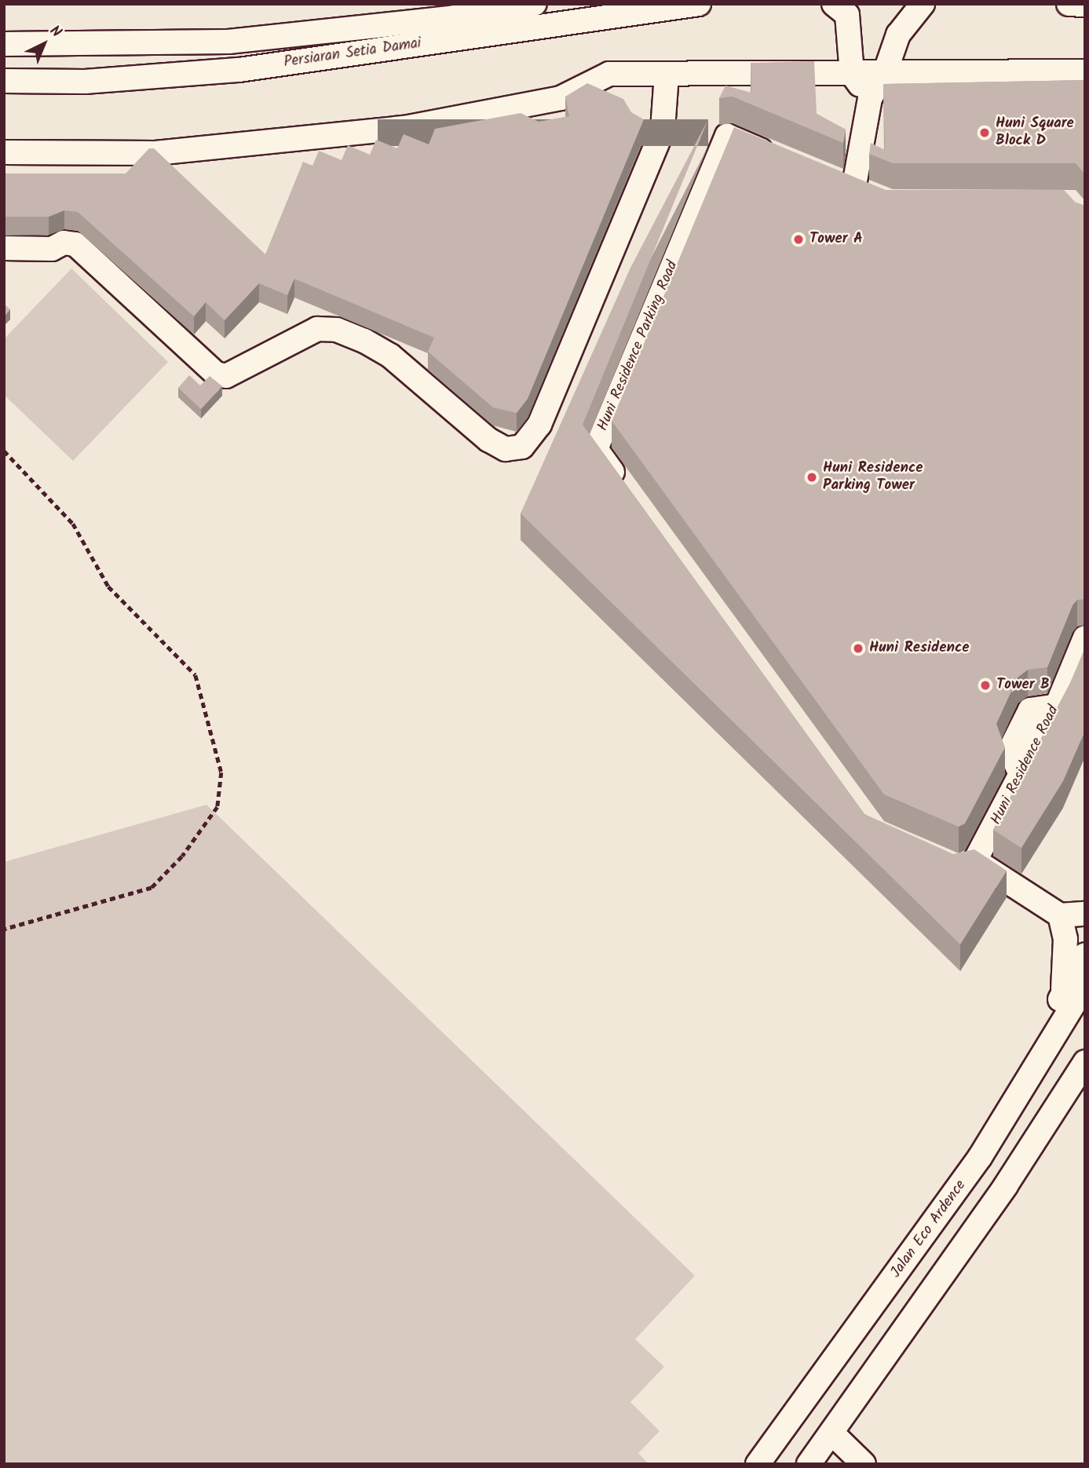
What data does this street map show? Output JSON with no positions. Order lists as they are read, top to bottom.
{
  "streets": {
    "street": [
      "Persiaran Setia Damai",
      "Huni Residence Parking Road",
      "Huni Residence Road",
      "Jalan Eco Ardence"
    ]
  },
  "places": [
    "Huni Square Block D",
    "Tower A",
    "Huni Residence Parking Tower",
    "Huni Residence",
    "Tower B"
  ],
  "north": "top right"
}
